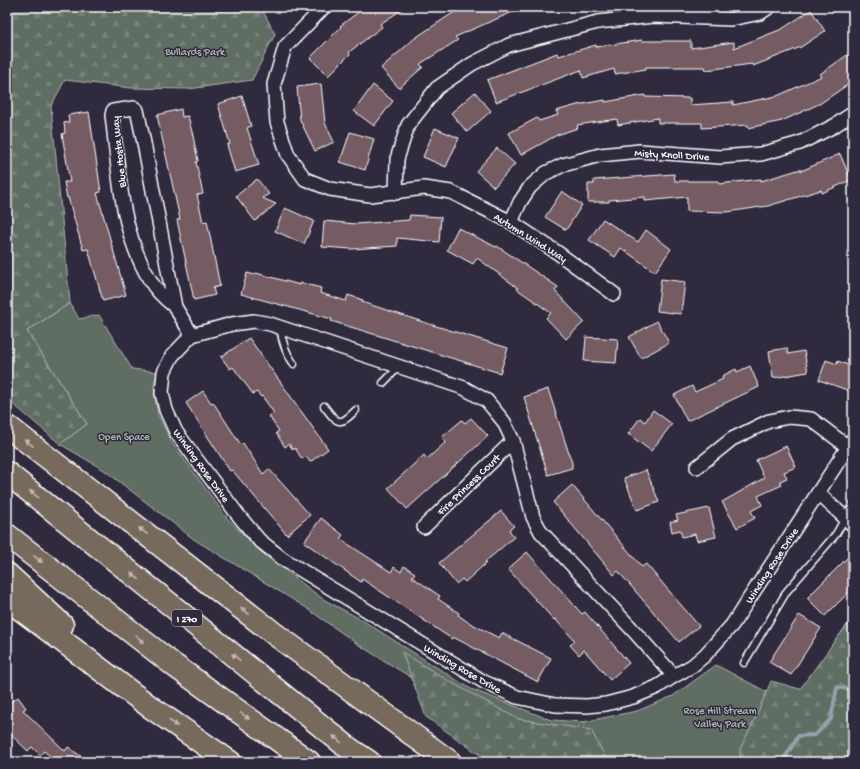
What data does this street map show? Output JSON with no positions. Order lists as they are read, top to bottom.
{
  "streets": {
    "highway": ["I 270"],
    "street": [
      "Blue Hosta Way",
      "Misty Knoll Drive",
      "Autumn Wind Way",
      "Winding Rose Drive",
      "Fire Princess Court"
    ]
  },
  "crossings": [
    ["Blue Hosta Way", "Winding Rose Drive"],
    ["Misty Knoll Drive", "Autumn Wind Way"]
  ],
  "parks": ["Bullards Park", "Open Space", "Rose Hill Stream Valley Park"]
}
